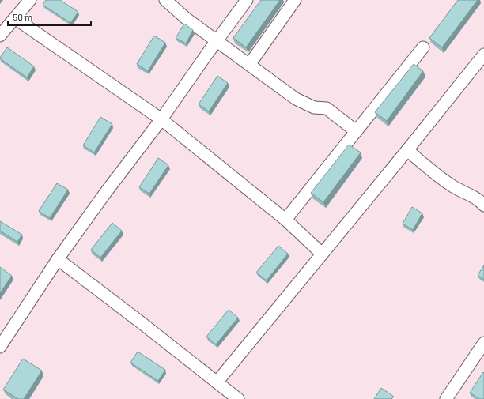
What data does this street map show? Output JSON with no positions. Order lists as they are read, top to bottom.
{
  "scale_bar": "50 m"
}
